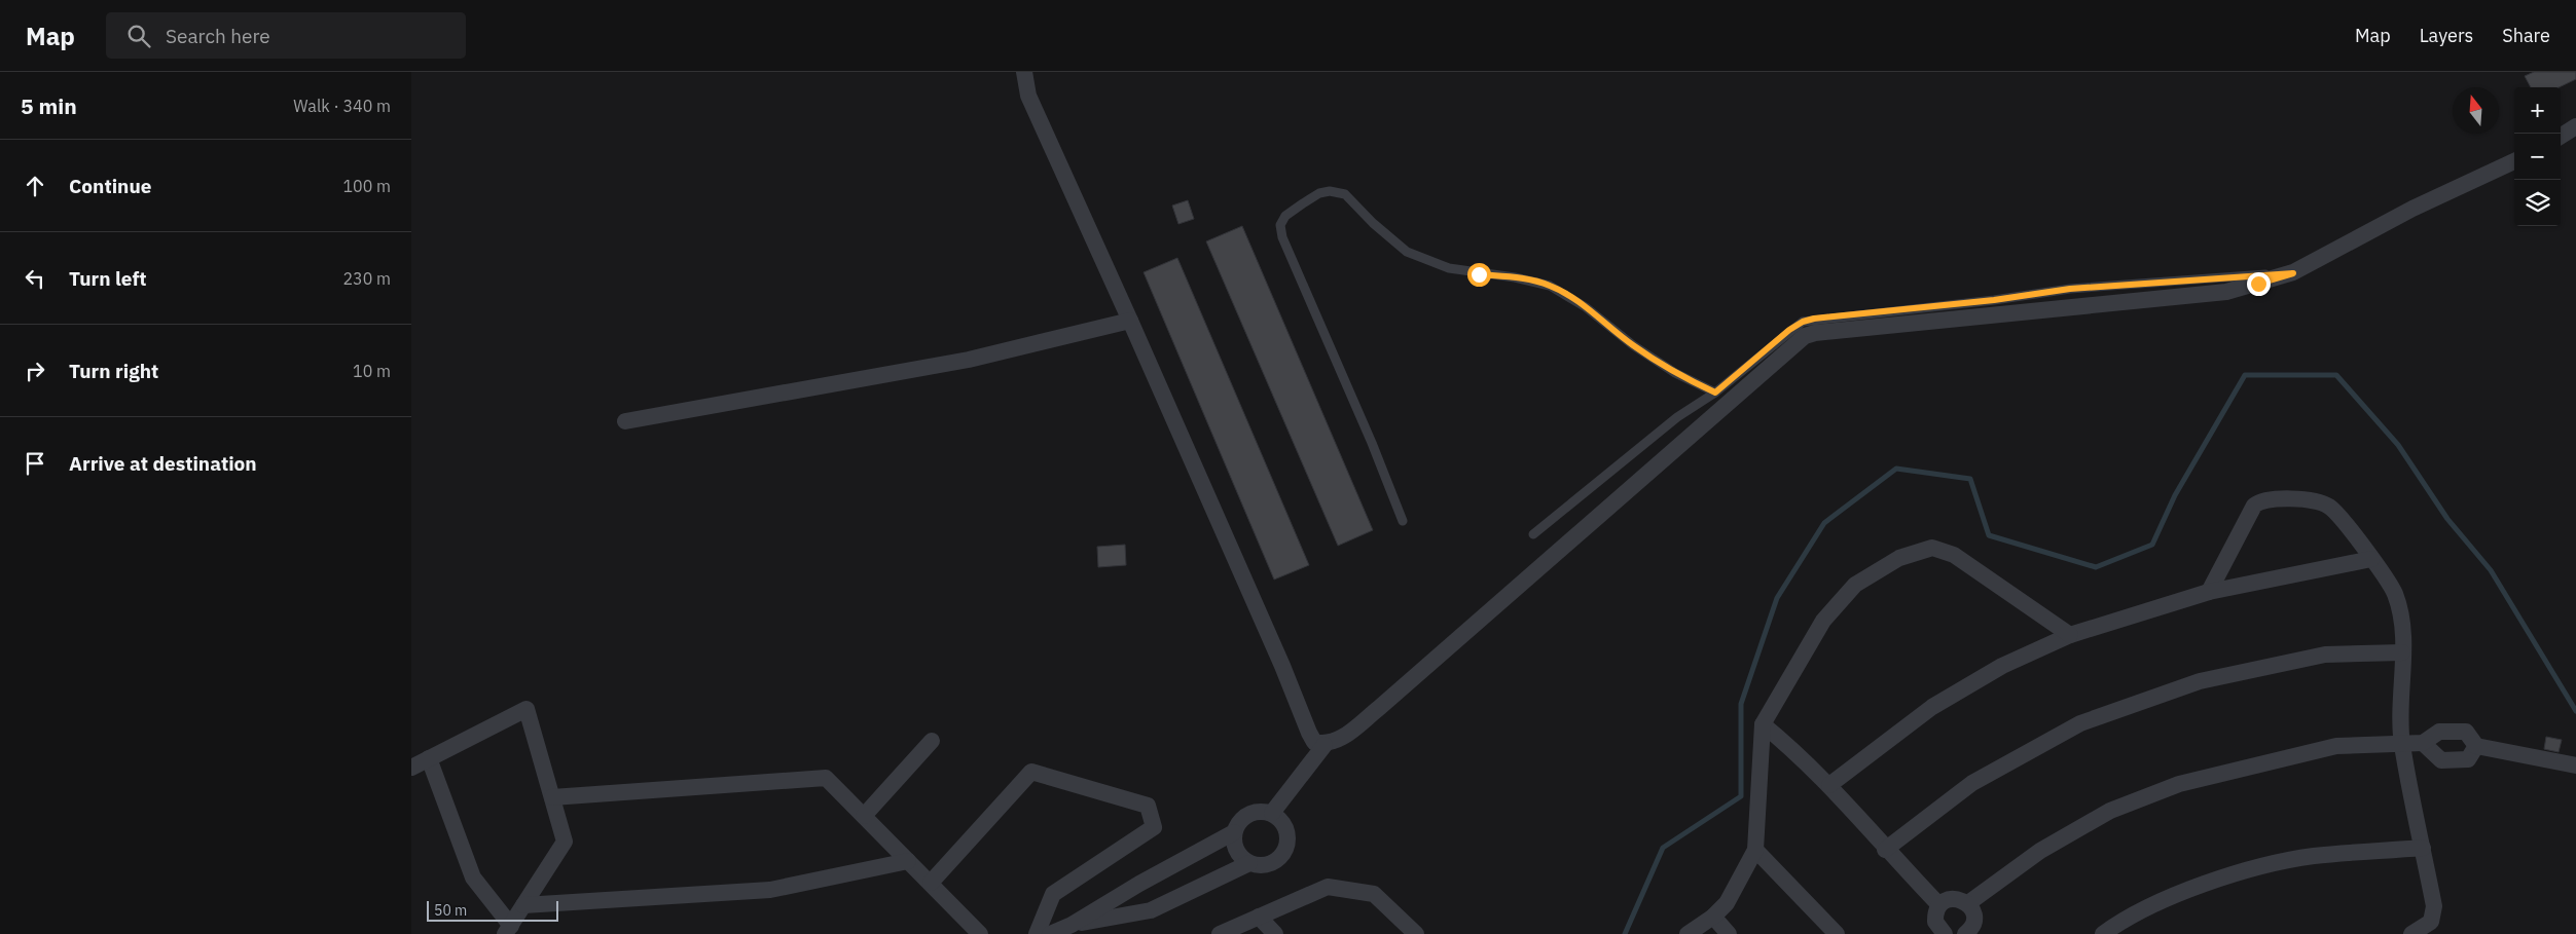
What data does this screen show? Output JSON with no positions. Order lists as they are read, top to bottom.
{
  "scale_bar": "50 m",
  "north": "top",
  "page": {
    "header": "Map",
    "search": "Search here",
    "nav": ["Map", "Layers", "Share"],
    "heading": ["5 min", "Walk · 340 m"],
    "map_buttons": ["+", "−"],
    "list": [
      ["Continue", "100 m"],
      ["Turn left", "230 m"],
      ["Turn right", "10 m"],
      "Arrive at destination"
    ],
    "scale": "50 m"
  }
}
